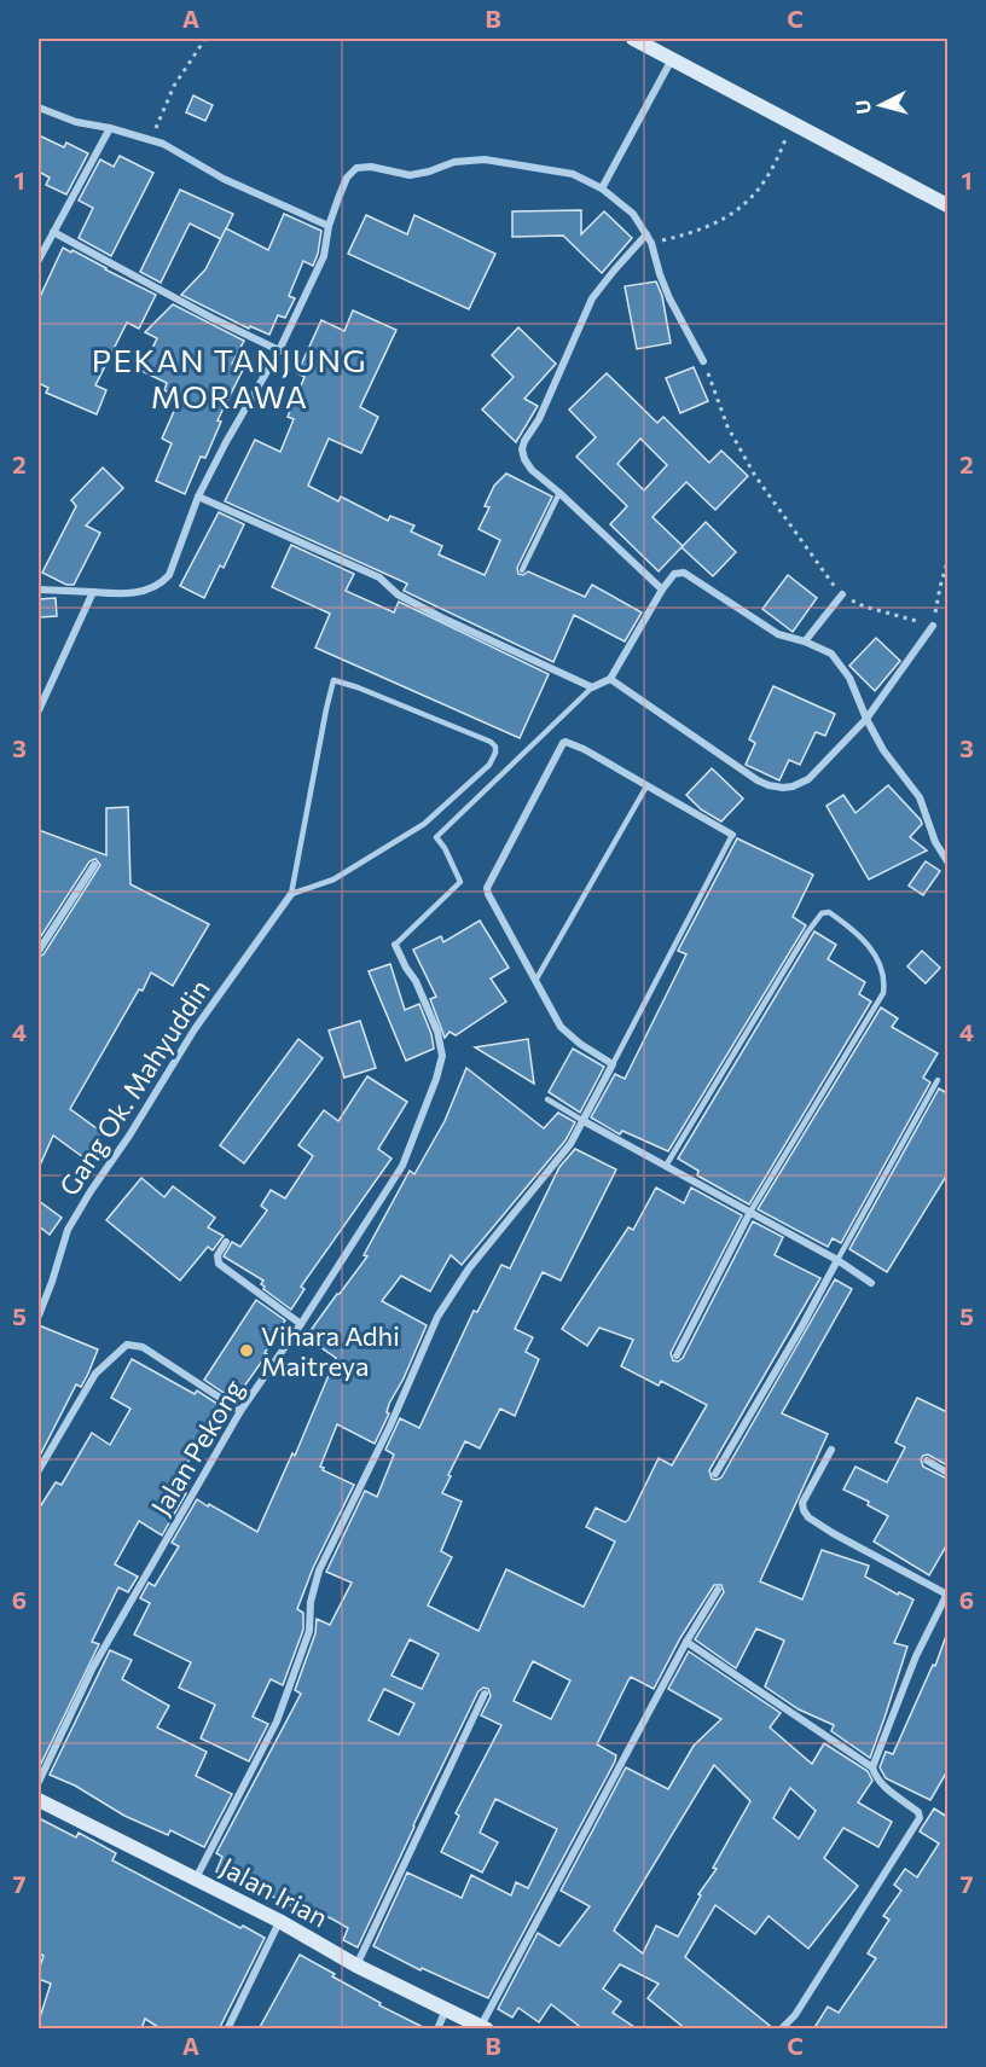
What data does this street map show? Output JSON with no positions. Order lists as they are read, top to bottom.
{
  "streets": {
    "main road": ["Jalan Irian"],
    "street": ["Gang Ok. Mahyuddin", "Jalan Pekong"]
  },
  "districts": ["PEKAN TANJUNG MORAWA"],
  "places": ["Vihara Adhi Maitreya"],
  "north": "left",
  "grid": {
    "columns": ["A", "B", "C"],
    "rows": [
      "1",
      "2",
      "3",
      "4",
      "5",
      "6",
      "7"
    ]
  }
}
